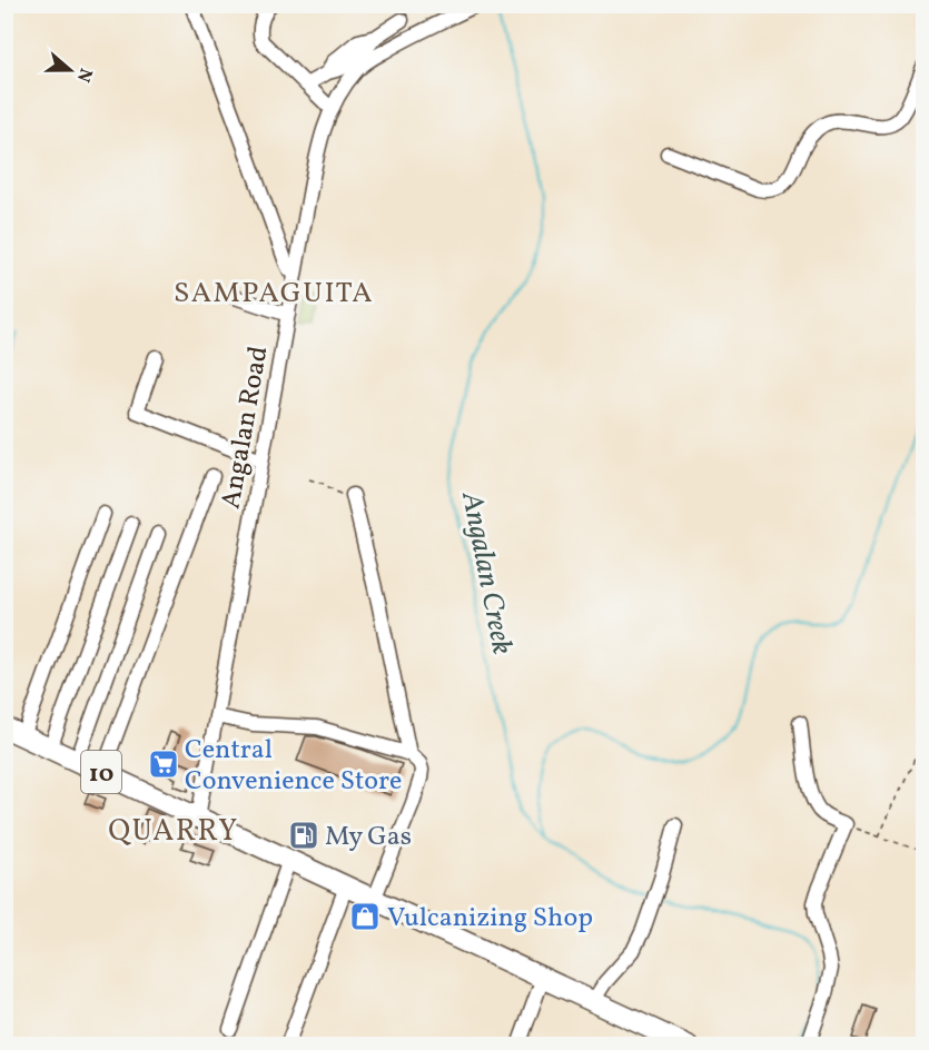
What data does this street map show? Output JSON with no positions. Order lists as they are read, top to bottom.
{
  "streets": {
    "highway": ["10"],
    "street": ["Angalan Road"]
  },
  "crossings": [
    ["Angalan Road", "10"]
  ],
  "districts": ["SAMPAGUITA", "QUARRY"],
  "water": ["Angalan Creek"],
  "places": {
    "supermarket": ["Central Convenience Store"],
    "fuel station": ["My Gas"],
    "shop": ["Vulcanizing Shop"]
  },
  "north": "right"
}
